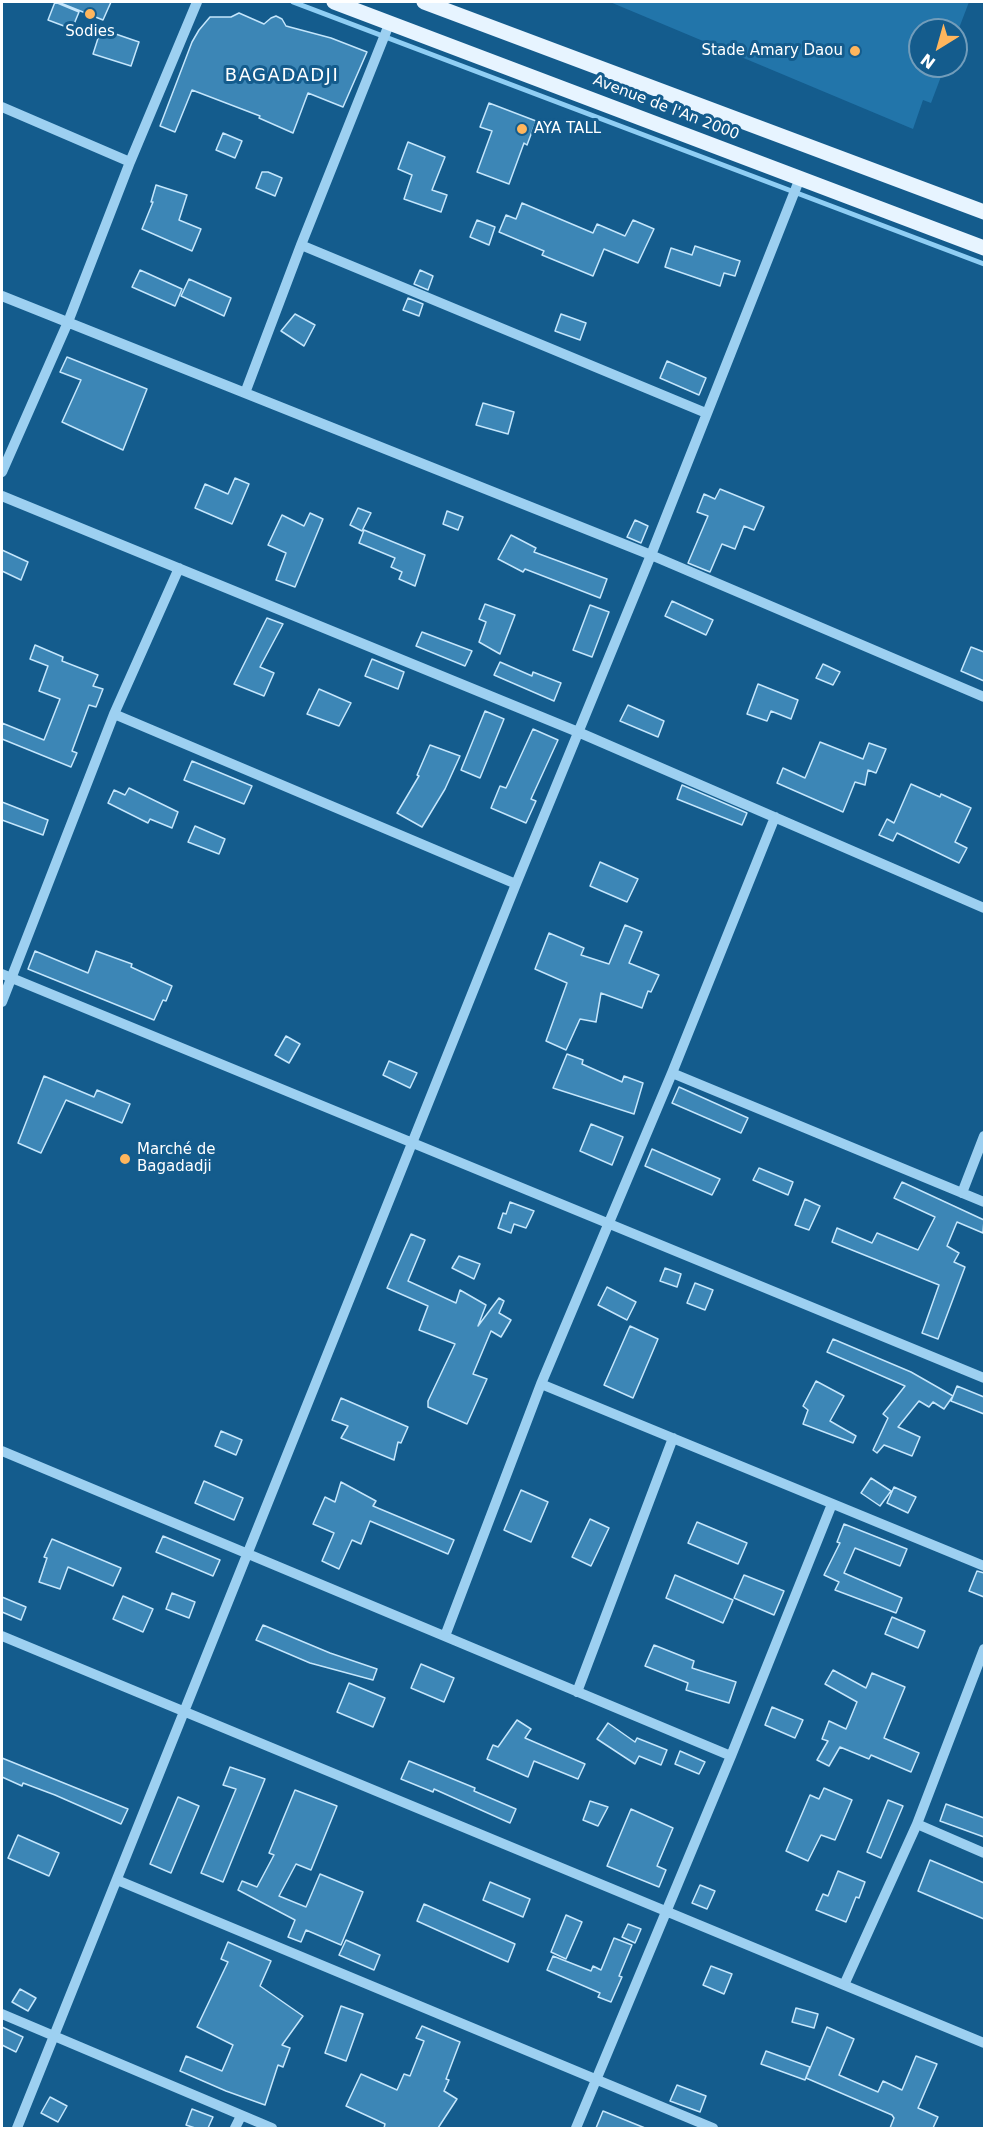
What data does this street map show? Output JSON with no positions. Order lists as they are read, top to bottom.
{
  "streets": {
    "main road": ["Avenue de l'An 2000"]
  },
  "districts": ["BAGADADJI"],
  "places": [
    "Sodies",
    "Stade Amary Daou",
    "AYA TALL",
    "Marché de Bagadadji"
  ],
  "north": "bottom left"
}
